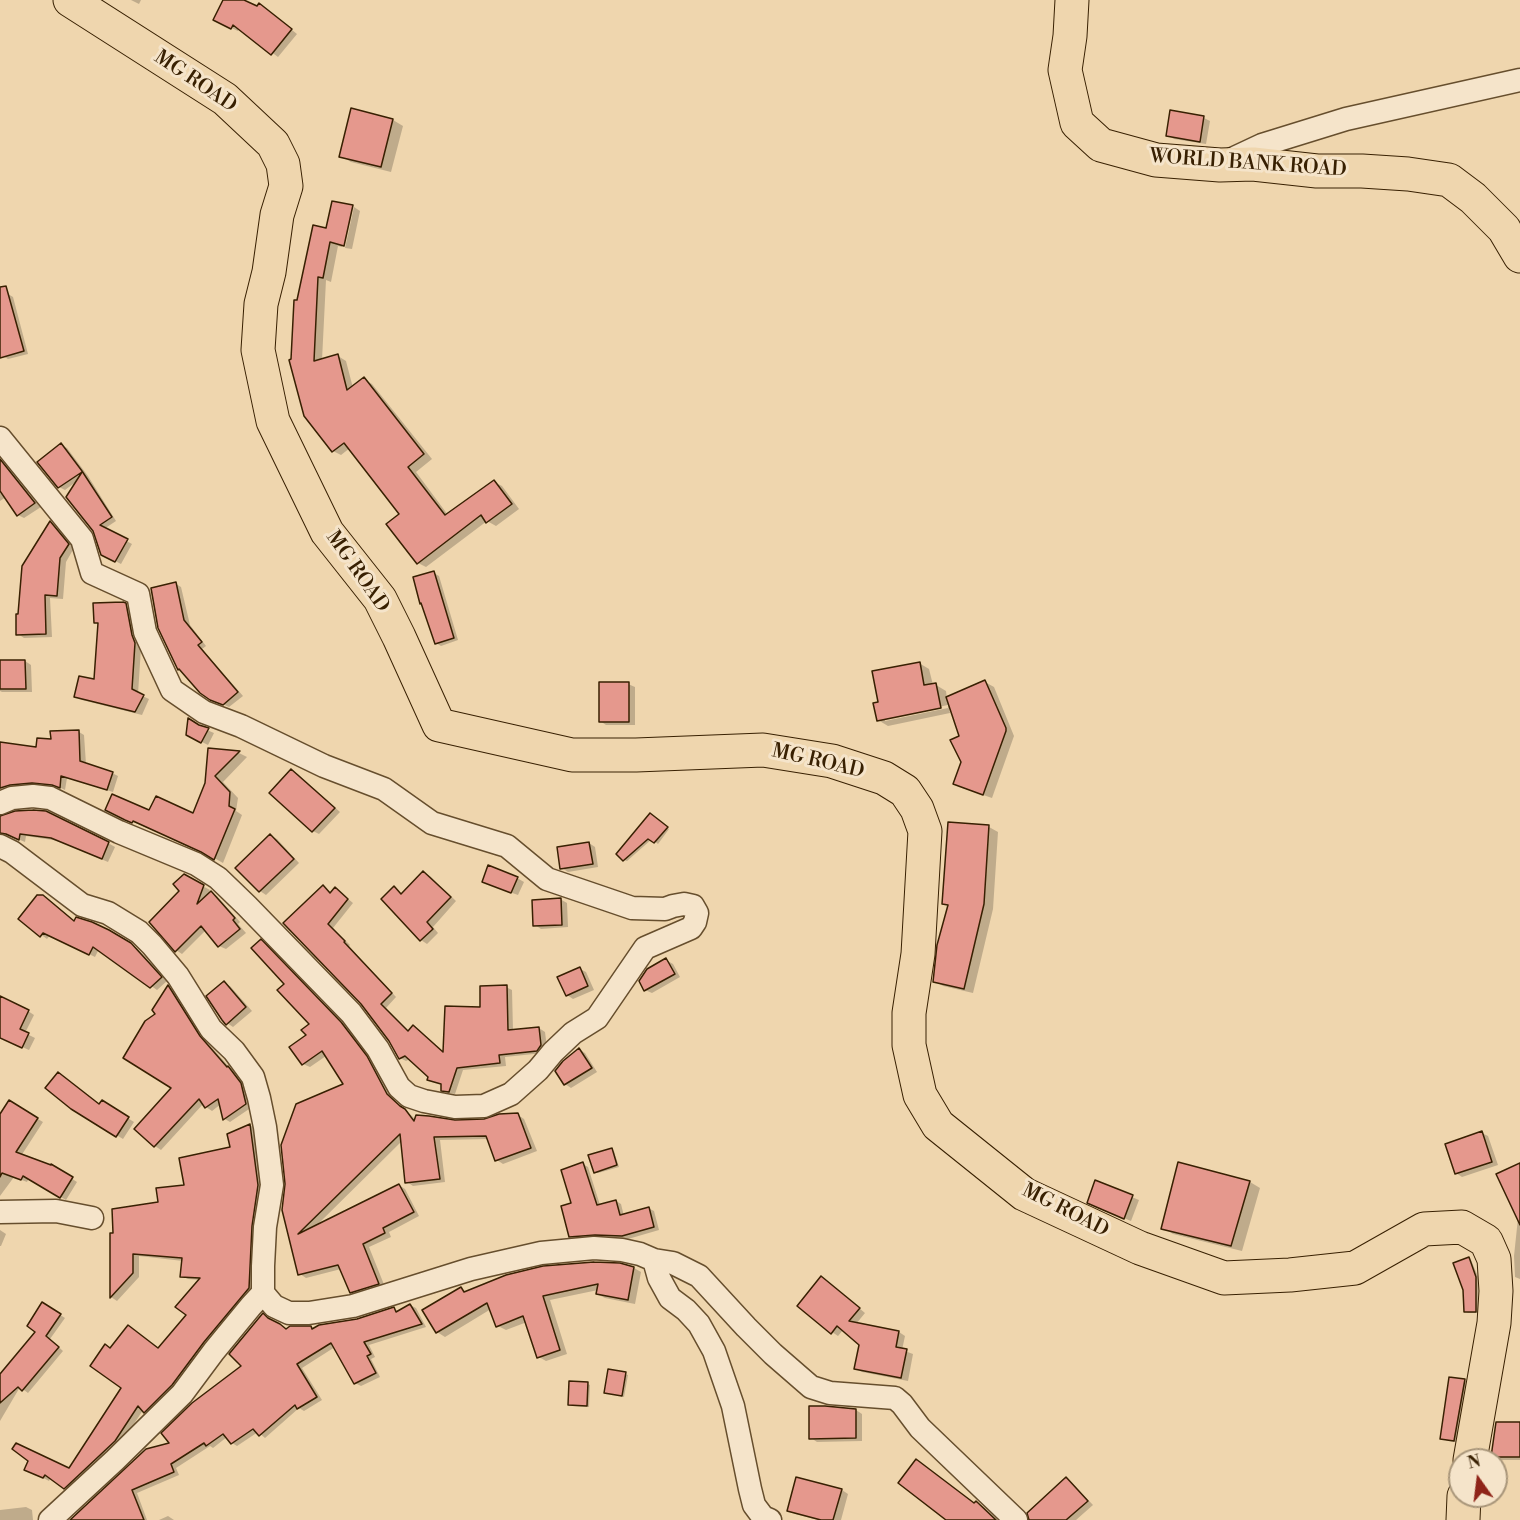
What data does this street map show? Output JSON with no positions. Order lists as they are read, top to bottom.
{
  "streets": {
    "main road": ["MG ROAD", "WORLD BANK ROAD"]
  },
  "north": "top"
}
